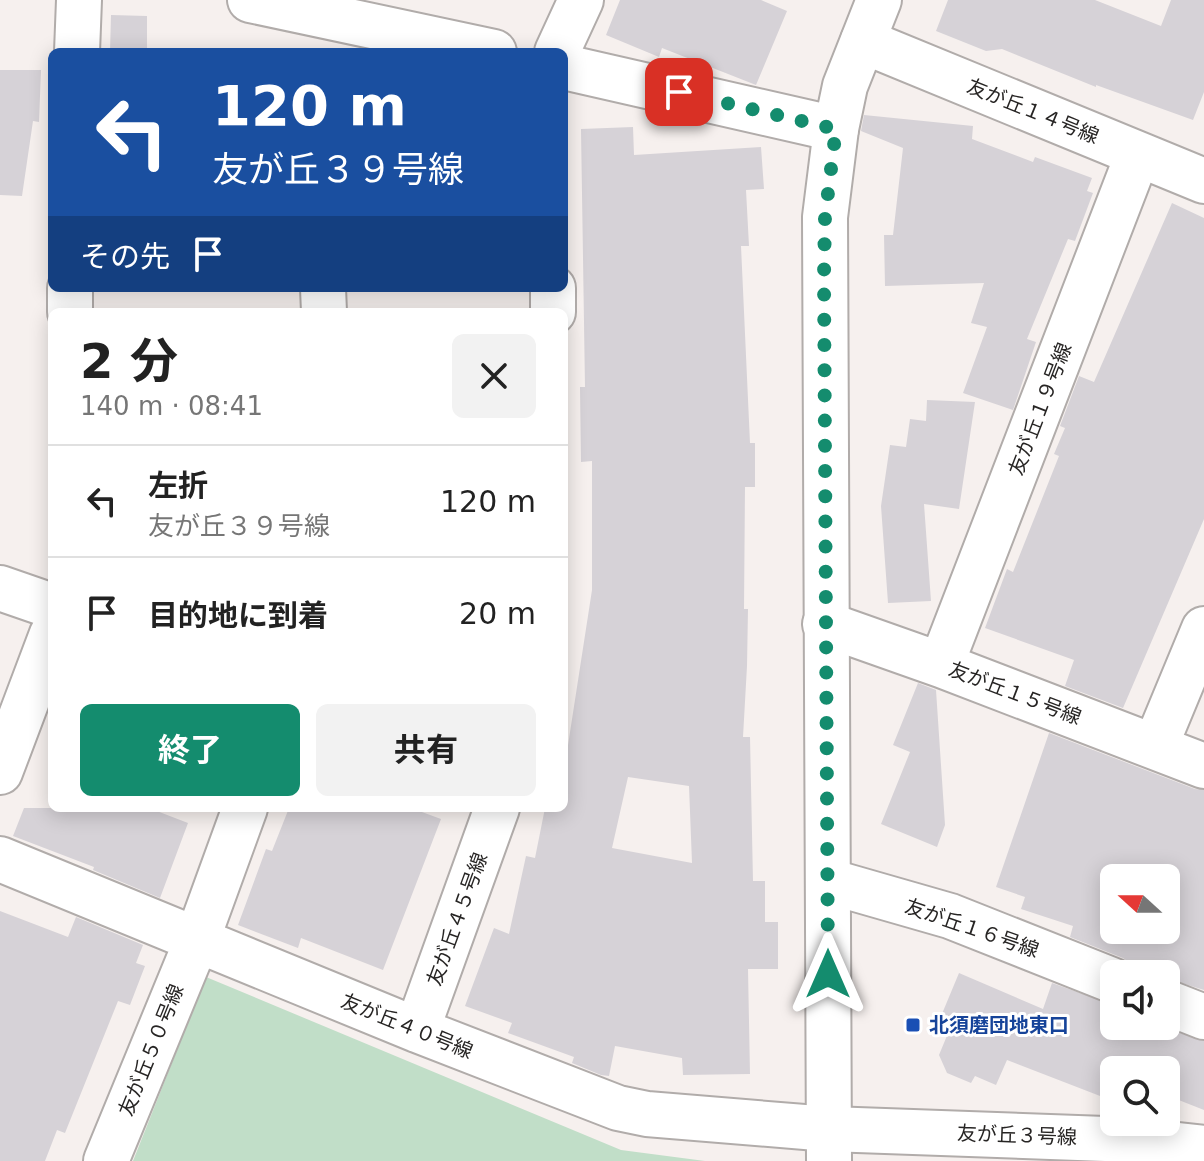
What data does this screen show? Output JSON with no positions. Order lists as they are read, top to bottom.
{
  "streets": {
    "street": [
      "友が丘１４号線",
      "友が丘１９号線",
      "友が丘１５号線",
      "友が丘４５号線",
      "友が丘１６号線",
      "友が丘４０号線",
      "友が丘５０号線",
      "友が丘３号線"
    ]
  },
  "crossings": [
    ["友が丘１４号線", "友が丘１９号線"],
    ["友が丘１９号線", "友が丘１５号線"],
    ["友が丘４５号線", "友が丘４０号線"],
    ["友が丘４０号線", "友が丘５０号線"],
    ["友が丘４０号線", "友が丘３号線"]
  ],
  "places": {
    "transit": ["北須磨団地東口"]
  },
  "north": "left",
  "page": {
    "turn": ["120 m", "友が丘３９号線"],
    "then": "その先",
    "heading": ["2 分", "140 m · 08:41"],
    "list": [
      {
        "name": "左折",
        "note": "友が丘３９号線",
        "value": "120 m"
      },
      {
        "name": "目的地に到着",
        "value": "20 m"
      }
    ],
    "buttons": ["終了", "共有"]
  }
}
